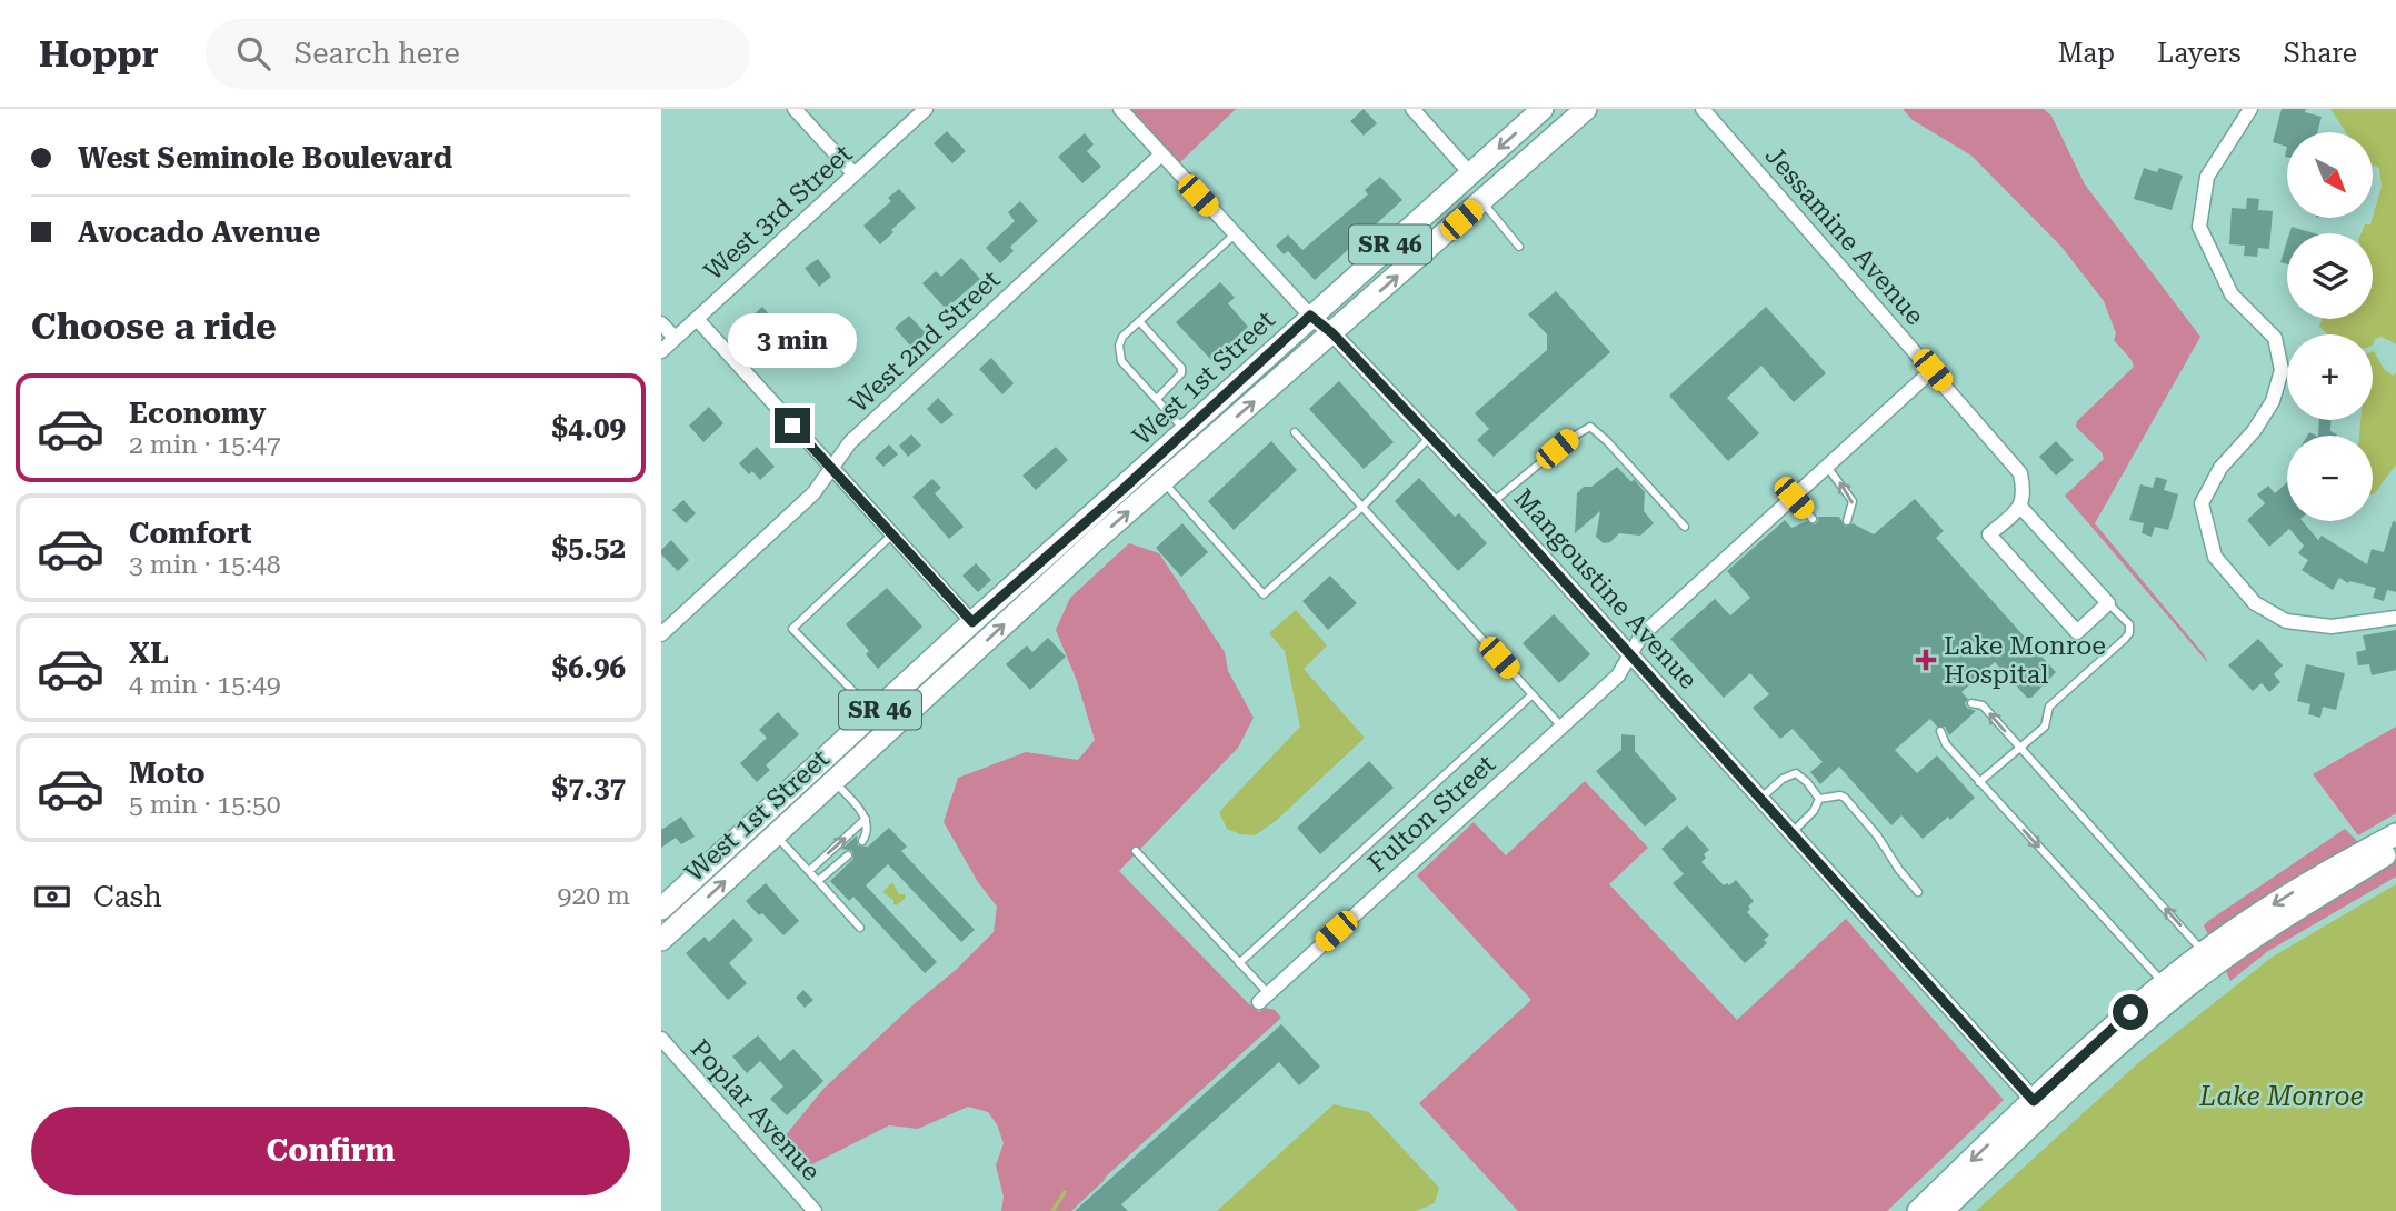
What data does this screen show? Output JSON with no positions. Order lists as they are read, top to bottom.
{
  "streets": {
    "main road": ["SR 46", "West 1st Street"],
    "street": [
      "West 3rd Street",
      "Jessamine Avenue",
      "West 2nd Street",
      "Mangoustine Avenue",
      "Fulton Street",
      "Poplar Avenue"
    ]
  },
  "crossings": [
    ["Jessamine Avenue", "Fulton Street"],
    ["West 2nd Street", "Mangoustine Avenue"],
    ["West 1st Street", "Mangoustine Avenue"],
    ["Mangoustine Avenue", "Fulton Street"]
  ],
  "water": ["Lake Monroe"],
  "places": {
    "health": ["Lake Monroe Hospital"]
  },
  "north": "bottom right",
  "page": {
    "header": "Hoppr",
    "search": "Search here",
    "nav": ["Map", "Layers", "Share"],
    "banner": ["West Seminole Boulevard", "Avocado Avenue"],
    "map_buttons": ["+", "−"],
    "heading": "Choose a ride",
    "bubble": "3 min",
    "list": [
      {
        "name": "Economy",
        "note": "2 min · 15:47",
        "value": "$4.09"
      },
      {
        "name": "Comfort",
        "note": "3 min · 15:48",
        "value": "$5.52"
      },
      {
        "name": "XL",
        "note": "4 min · 15:49",
        "value": "$6.96"
      },
      {
        "name": "Moto",
        "note": "5 min · 15:50",
        "value": "$7.37"
      }
    ],
    "pay": ["Cash", "920 m"],
    "buttons": "Confirm"
  }
}
